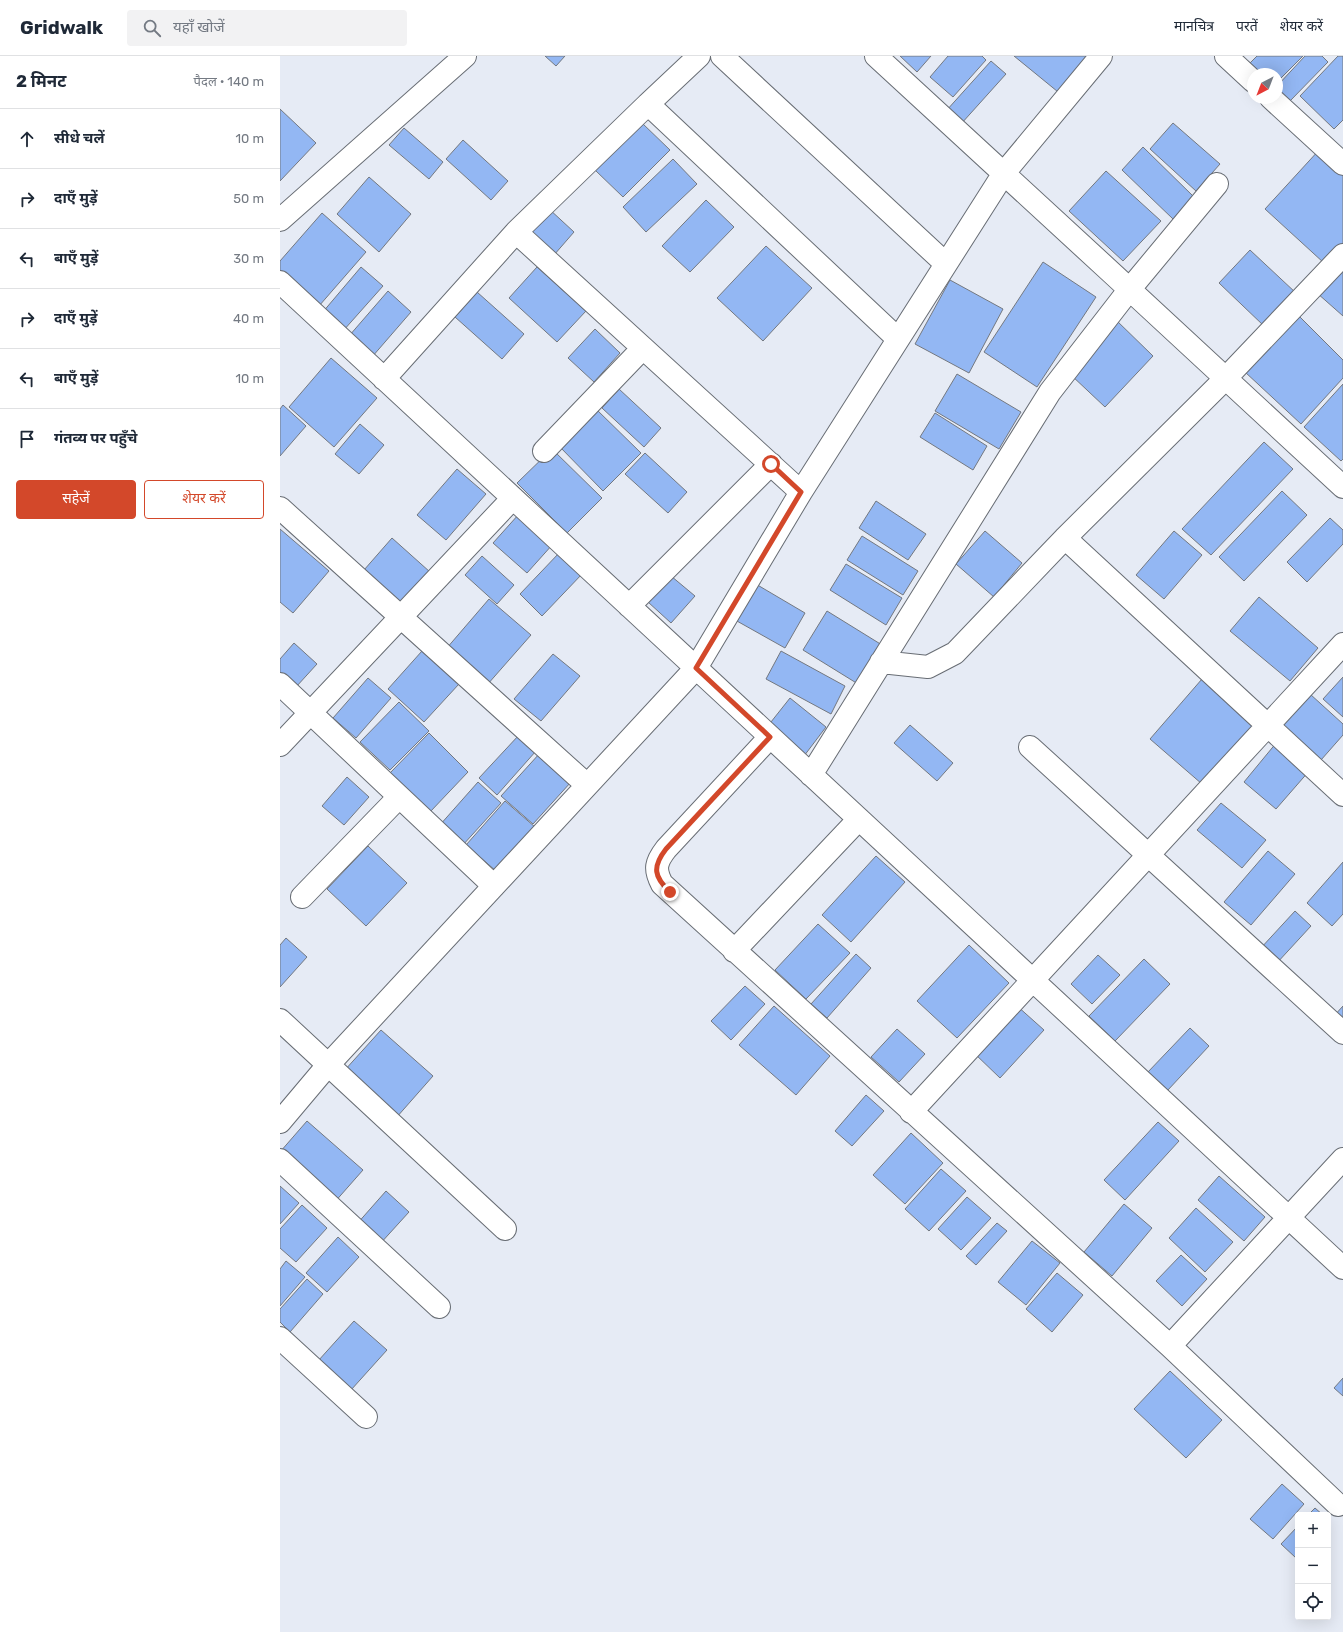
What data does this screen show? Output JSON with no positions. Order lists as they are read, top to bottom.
{
  "north": "bottom left",
  "page": {
    "header": "Gridwalk",
    "search": "यहाँ खोजें",
    "nav": ["मानचित्र", "परतें", "शेयर करें"],
    "heading": ["2 मिनट", "पैदल · 140 m"],
    "list": [
      ["सीधे चलें", "10 m"],
      ["दाएँ मुड़ें", "50 m"],
      ["बाएँ मुड़ें", "30 m"],
      ["दाएँ मुड़ें", "40 m"],
      ["बाएँ मुड़ें", "10 m"],
      "गंतव्य पर पहुँचे"
    ],
    "buttons": ["सहेजें", "शेयर करें"],
    "map_buttons": ["+", "−"]
  }
}
